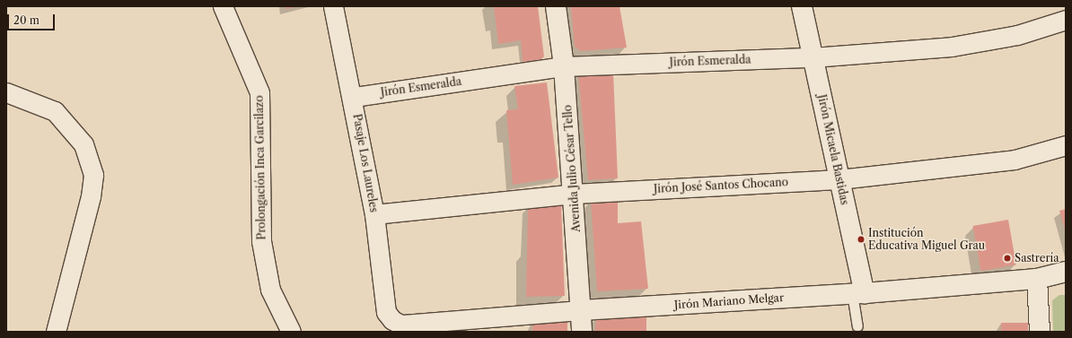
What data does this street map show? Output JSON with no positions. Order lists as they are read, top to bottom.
{
  "streets": {
    "street": [
      "Jirón Esmeralda",
      "Jirón Micaela Bastidas",
      "Pasaje Los Laureles",
      "Prolongación Inca Garcilazo",
      "Avenida Julio César Tello",
      "Jirón José Santos Chocano",
      "Jirón Mariano Melgar"
    ]
  },
  "crossings": [
    ["Jirón Esmeralda", "Jirón Micaela Bastidas"],
    ["Jirón Esmeralda", "Pasaje Los Laureles"],
    ["Jirón Esmeralda", "Avenida Julio César Tello"],
    ["Jirón Micaela Bastidas", "Jirón José Santos Chocano"],
    ["Jirón Micaela Bastidas", "Jirón Mariano Melgar"],
    ["Pasaje Los Laureles", "Jirón José Santos Chocano"],
    ["Pasaje Los Laureles", "Jirón Mariano Melgar"],
    ["Avenida Julio César Tello", "Jirón José Santos Chocano"],
    ["Avenida Julio César Tello", "Jirón Mariano Melgar"]
  ],
  "places": ["Institución Educativa Miguel Grau", "Sastrería"],
  "scale_bar": "20 m"
}
